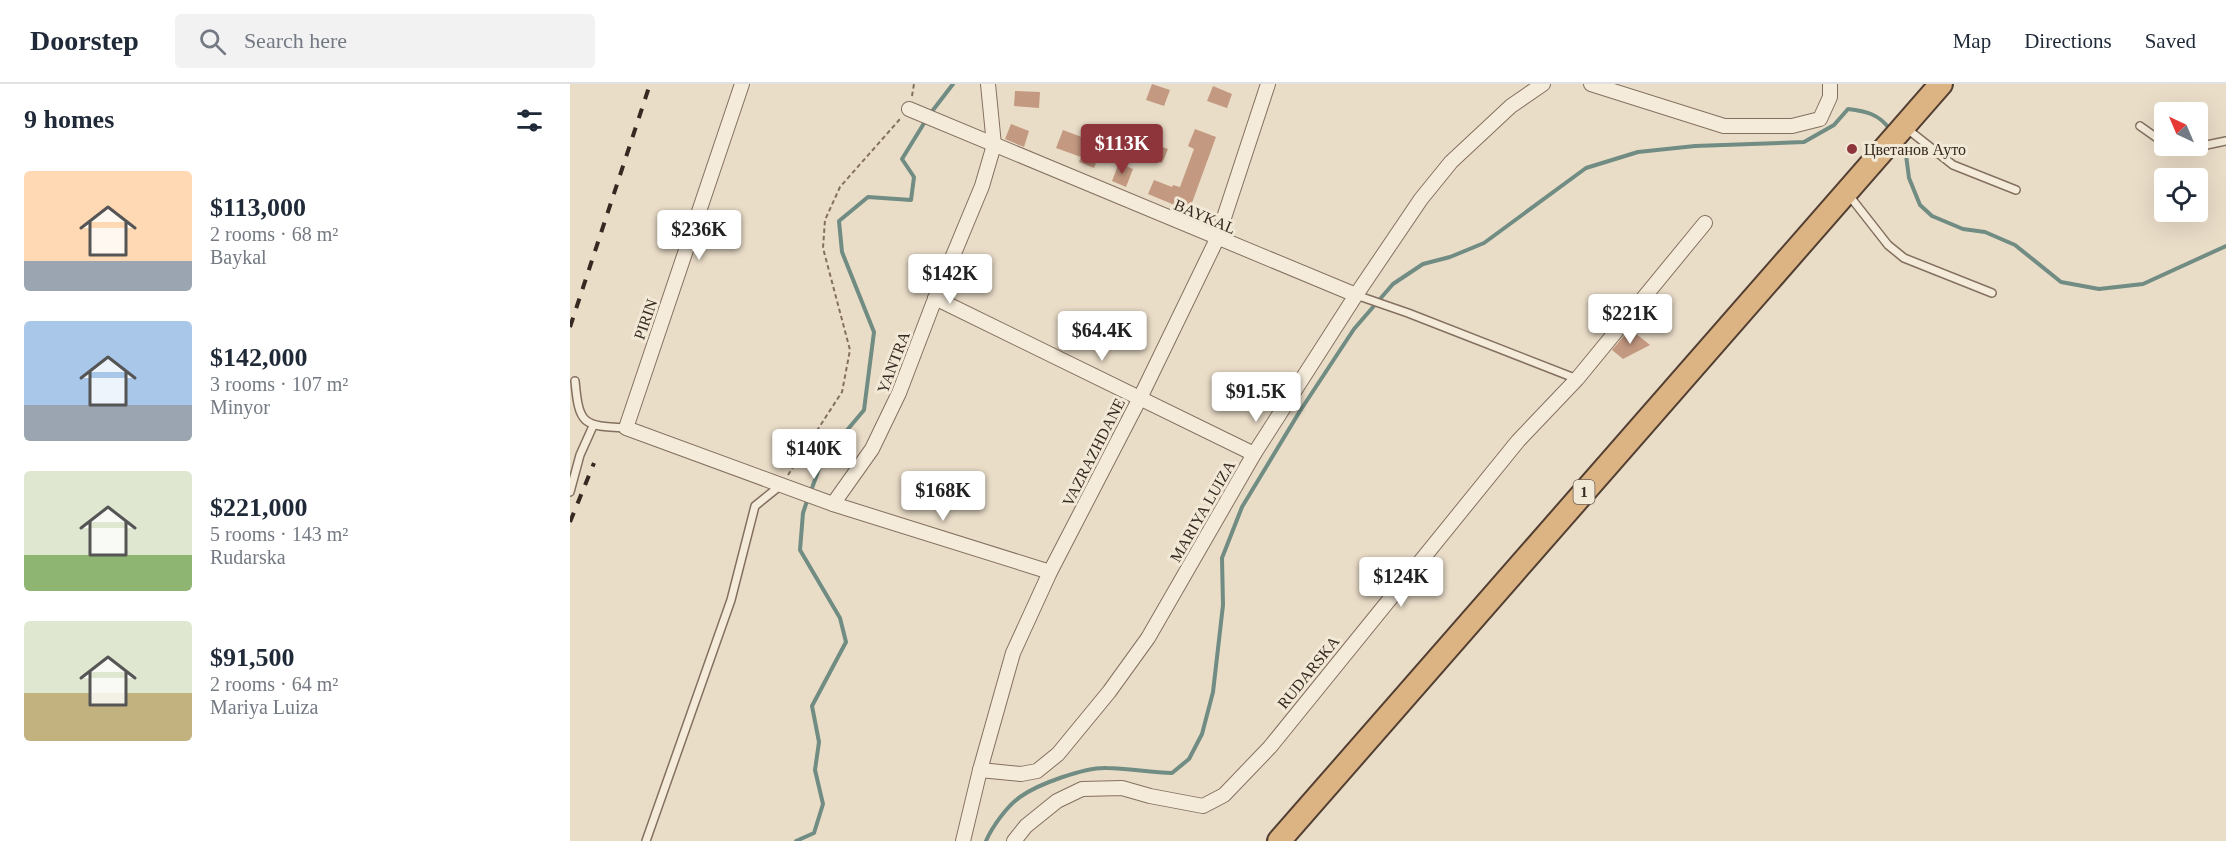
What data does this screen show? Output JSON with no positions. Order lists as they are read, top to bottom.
{
  "streets": {
    "highway": ["1"],
    "street": [
      "BAYKAL",
      "PIRIN",
      "YANTRA",
      "VAZRAZHDANE",
      "MARIYA LUIZA",
      "RUDARSKA"
    ]
  },
  "crossings": [
    ["BAYKAL", "YANTRA"],
    ["BAYKAL", "VAZRAZHDANE"],
    ["BAYKAL", "MARIYA LUIZA"],
    ["VAZRAZHDANE", "MARIYA LUIZA"]
  ],
  "places": ["Цветанов Ауто"],
  "north": "top left",
  "page": {
    "header": "Doorstep",
    "search": "Search here",
    "nav": ["Map", "Directions", "Saved"],
    "heading": "9 homes",
    "price": [
      "$113K",
      "$236K",
      "$142K",
      "$221K",
      "$64.4K",
      "$91.5K",
      "$140K",
      "$168K",
      "$124K"
    ],
    "list": [
      {
        "name": "$113,000",
        "note": "2 rooms · 68 m² · Baykal"
      },
      {
        "name": "$142,000",
        "note": "3 rooms · 107 m² · Minyor"
      },
      {
        "name": "$221,000",
        "note": "5 rooms · 143 m² · Rudarska"
      },
      {
        "name": "$91,500",
        "note": "2 rooms · 64 m² · Mariya Luiza"
      }
    ]
  }
}
